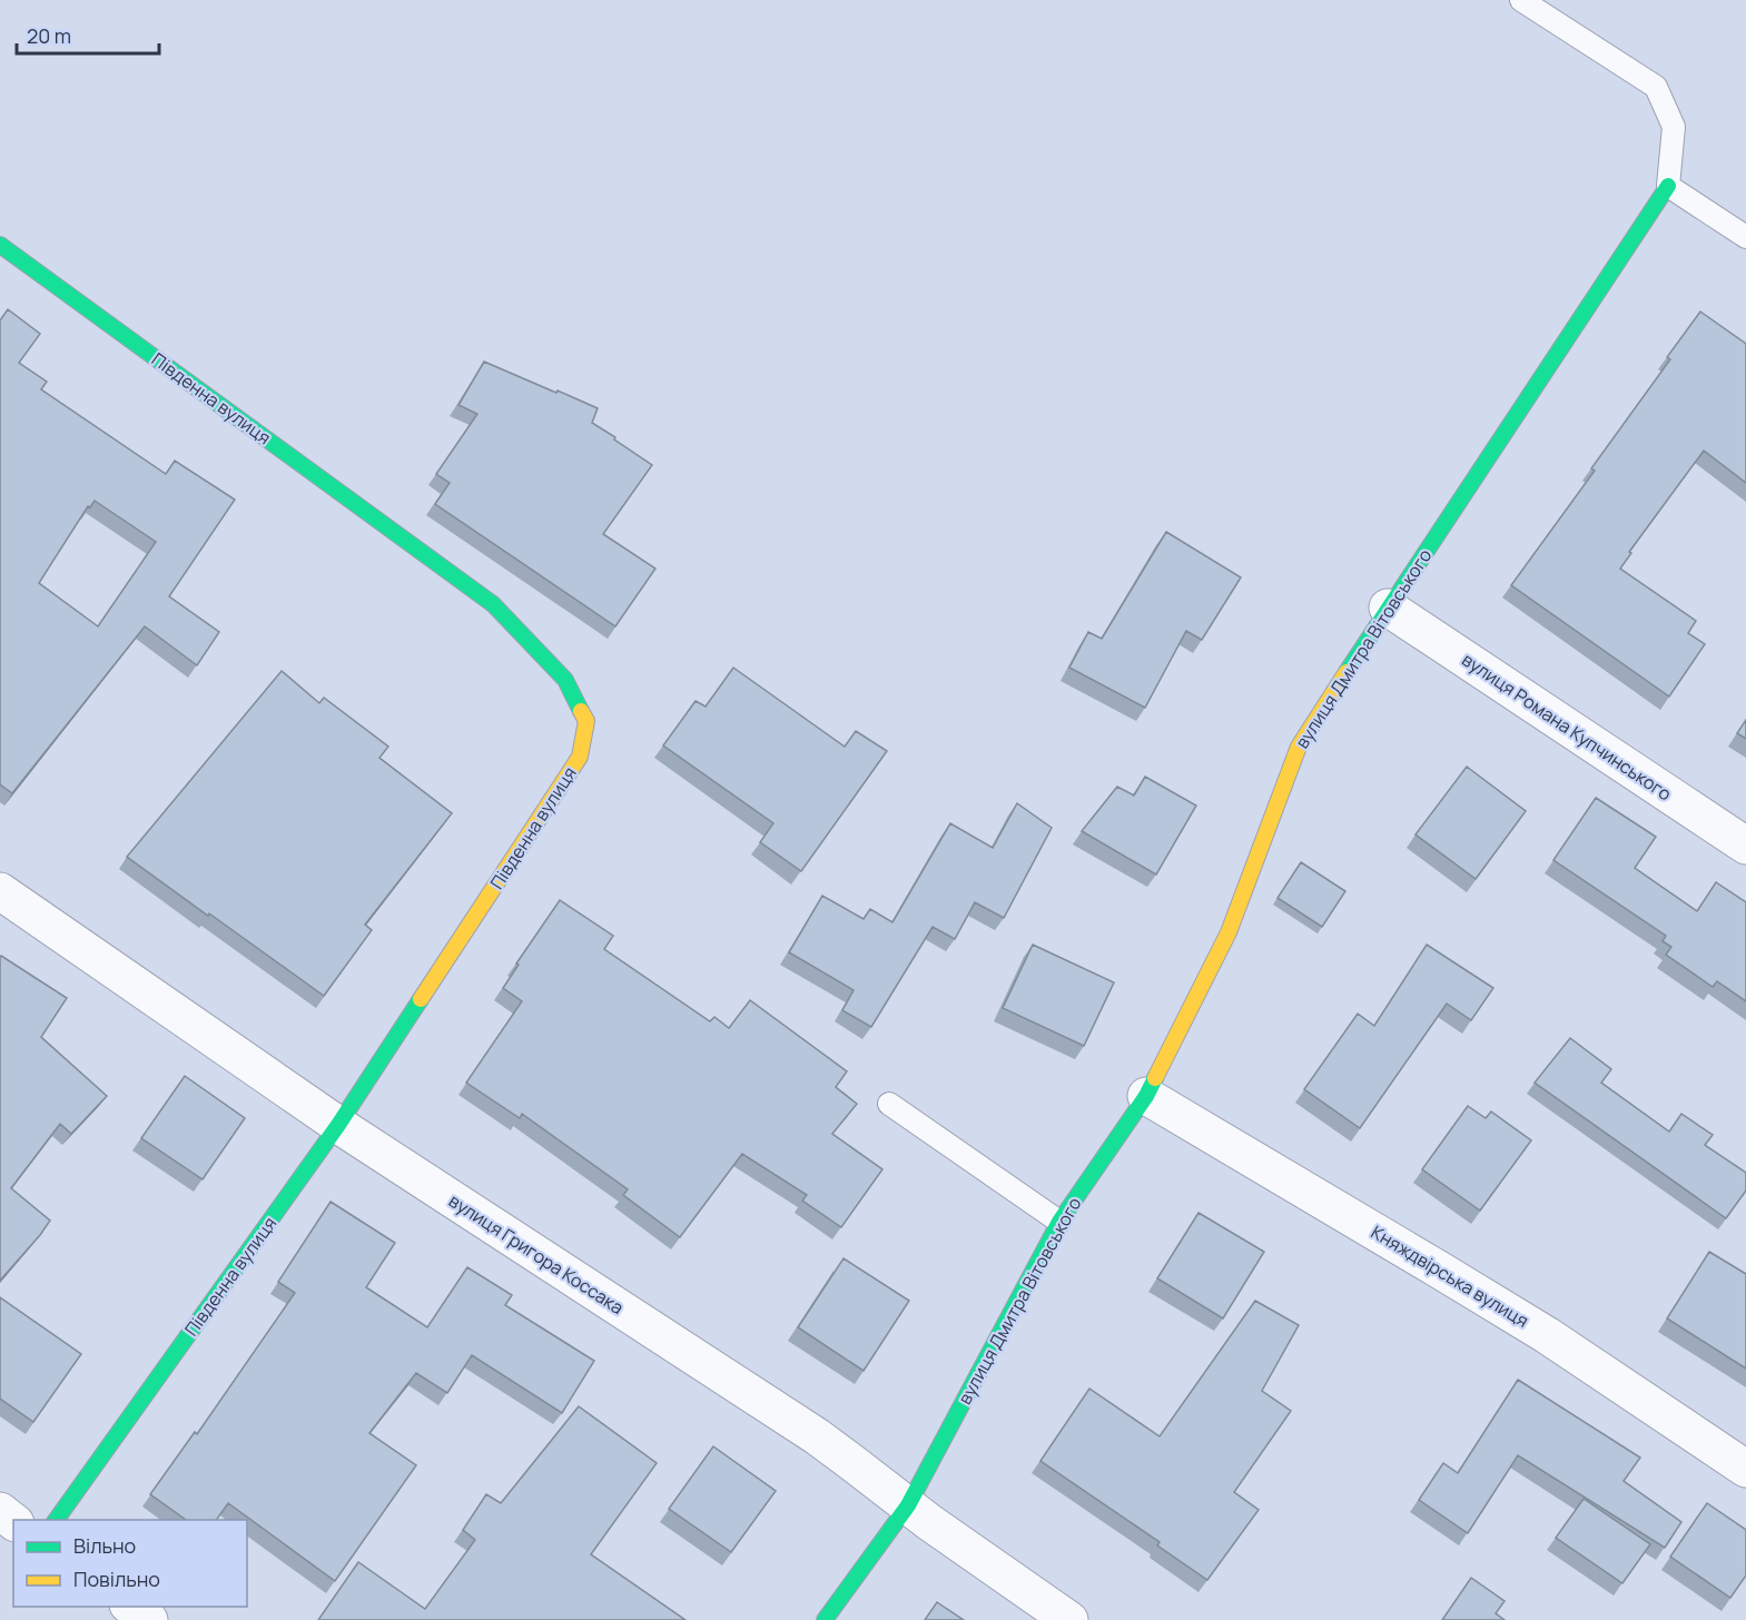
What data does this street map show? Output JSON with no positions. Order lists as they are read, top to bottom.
{
  "streets": {
    "street": [
      "Південна вулиця",
      "вулиця Дмитра Вітовського",
      "вулиця Романа Купчинського",
      "вулиця Григора Коссака",
      "Княждвірська вулиця"
    ]
  },
  "crossings": [
    ["Південна вулиця", "вулиця Григора Коссака"],
    ["вулиця Дмитра Вітовського", "вулиця Романа Купчинського"],
    ["вулиця Дмитра Вітовського", "вулиця Григора Коссака"],
    ["вулиця Дмитра Вітовського", "Княждвірська вулиця"]
  ],
  "legend": ["Вільно", "Повільно"],
  "scale_bar": "20 m"
}
